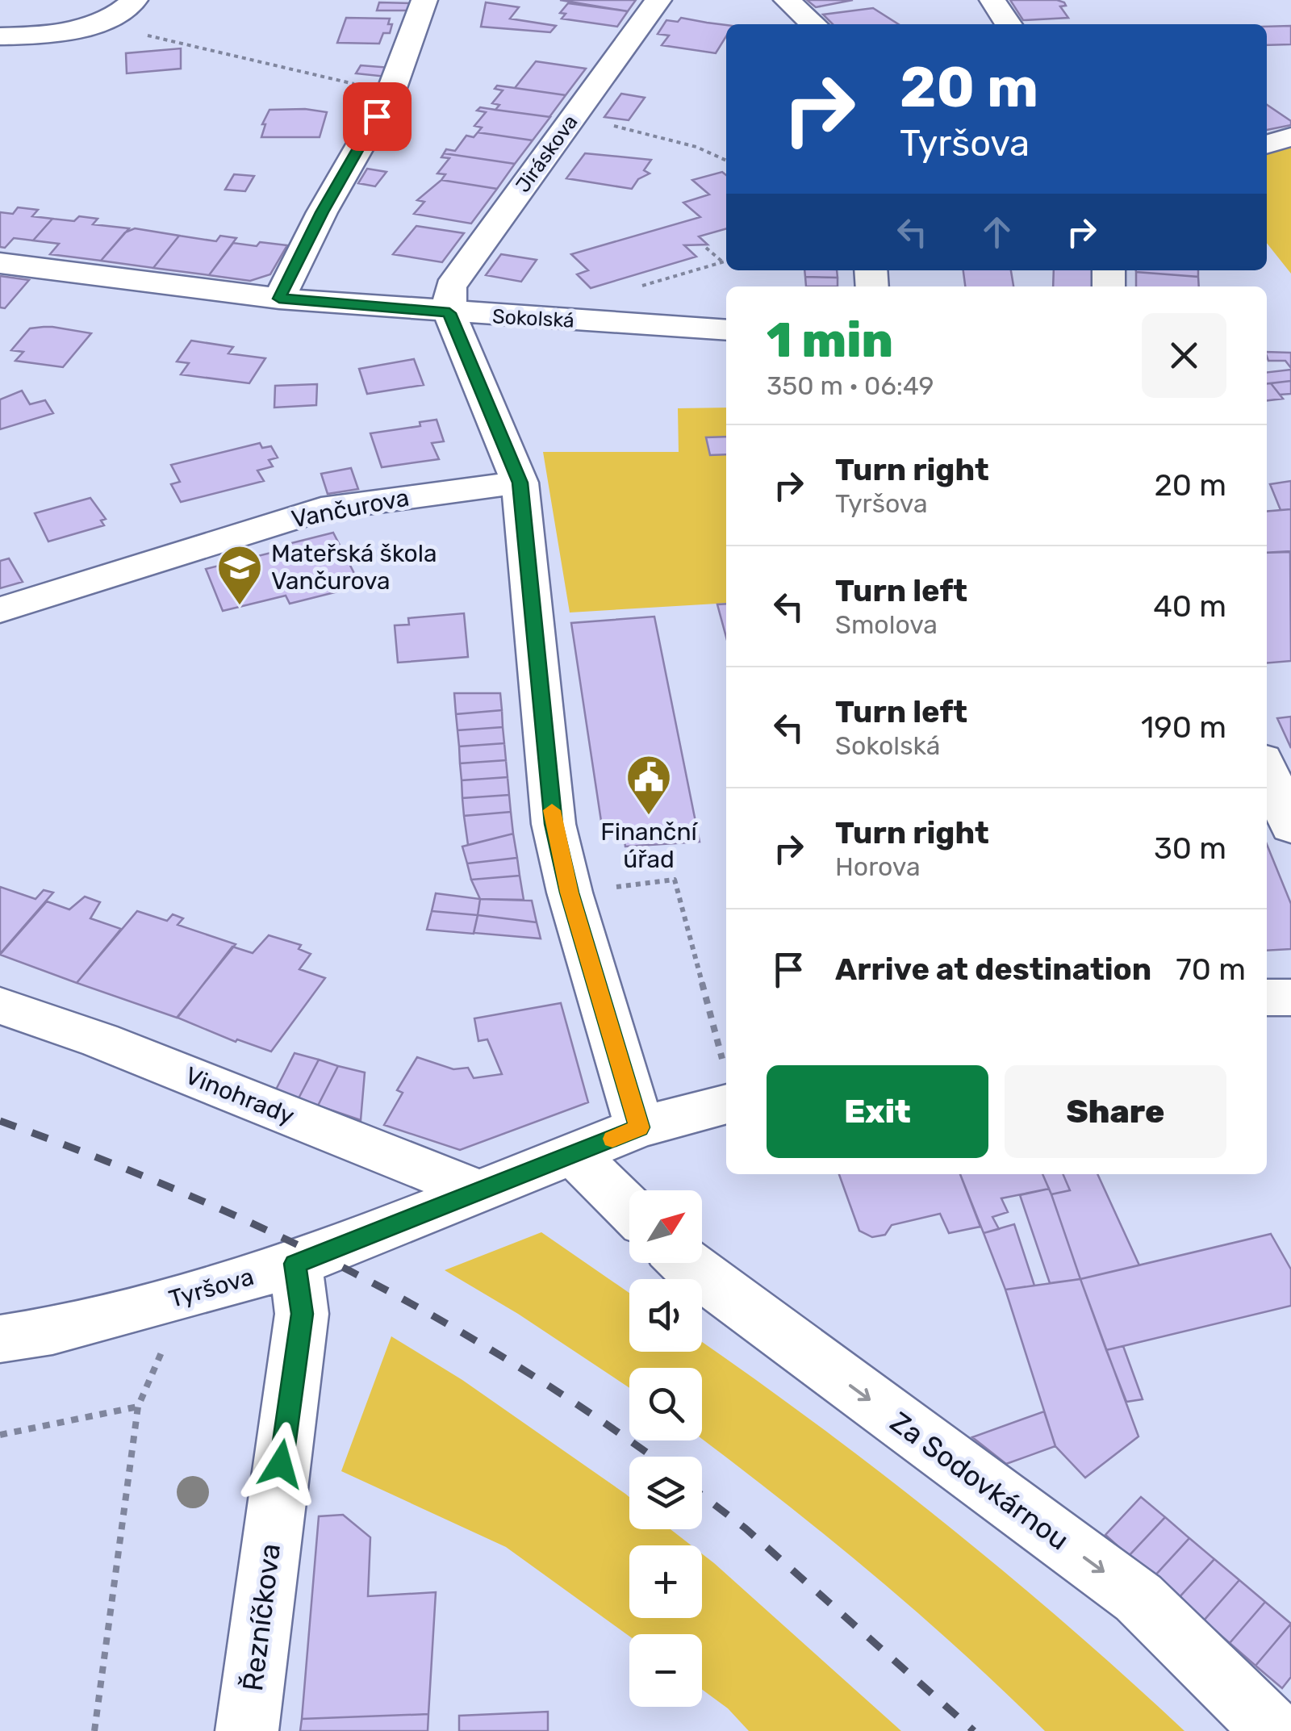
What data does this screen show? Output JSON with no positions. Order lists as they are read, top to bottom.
{
  "streets": {
    "street": [
      "Jiráskova",
      "Sokolská",
      "Vančurova",
      "Vinohrady",
      "Tyršova",
      "Za Sodovkárnou",
      "Řezníčkova"
    ]
  },
  "crossings": [
    ["Jiráskova", "Sokolská"],
    ["Vinohrady", "Tyršova"],
    ["Tyršova", "Řezníčkova"]
  ],
  "one_way": ["Za Sodovkárnou"],
  "places": {
    "school or university": ["Mateřská škola Vančurova"],
    "public building": ["Finanční úřad"]
  },
  "north": "top right",
  "page": {
    "turn": ["20 m", "Tyršova"],
    "heading": ["1 min", "350 m · 06:49"],
    "list": [
      {
        "name": "Turn right",
        "note": "Tyršova",
        "value": "20 m"
      },
      {
        "name": "Turn left",
        "note": "Smolova",
        "value": "40 m"
      },
      {
        "name": "Turn left",
        "note": "Sokolská",
        "value": "190 m"
      },
      {
        "name": "Turn right",
        "note": "Horova",
        "value": "30 m"
      },
      {
        "name": "Arrive at destination",
        "value": "70 m"
      }
    ],
    "buttons": ["Exit", "Share"],
    "map_buttons": ["+", "−"]
  }
}
